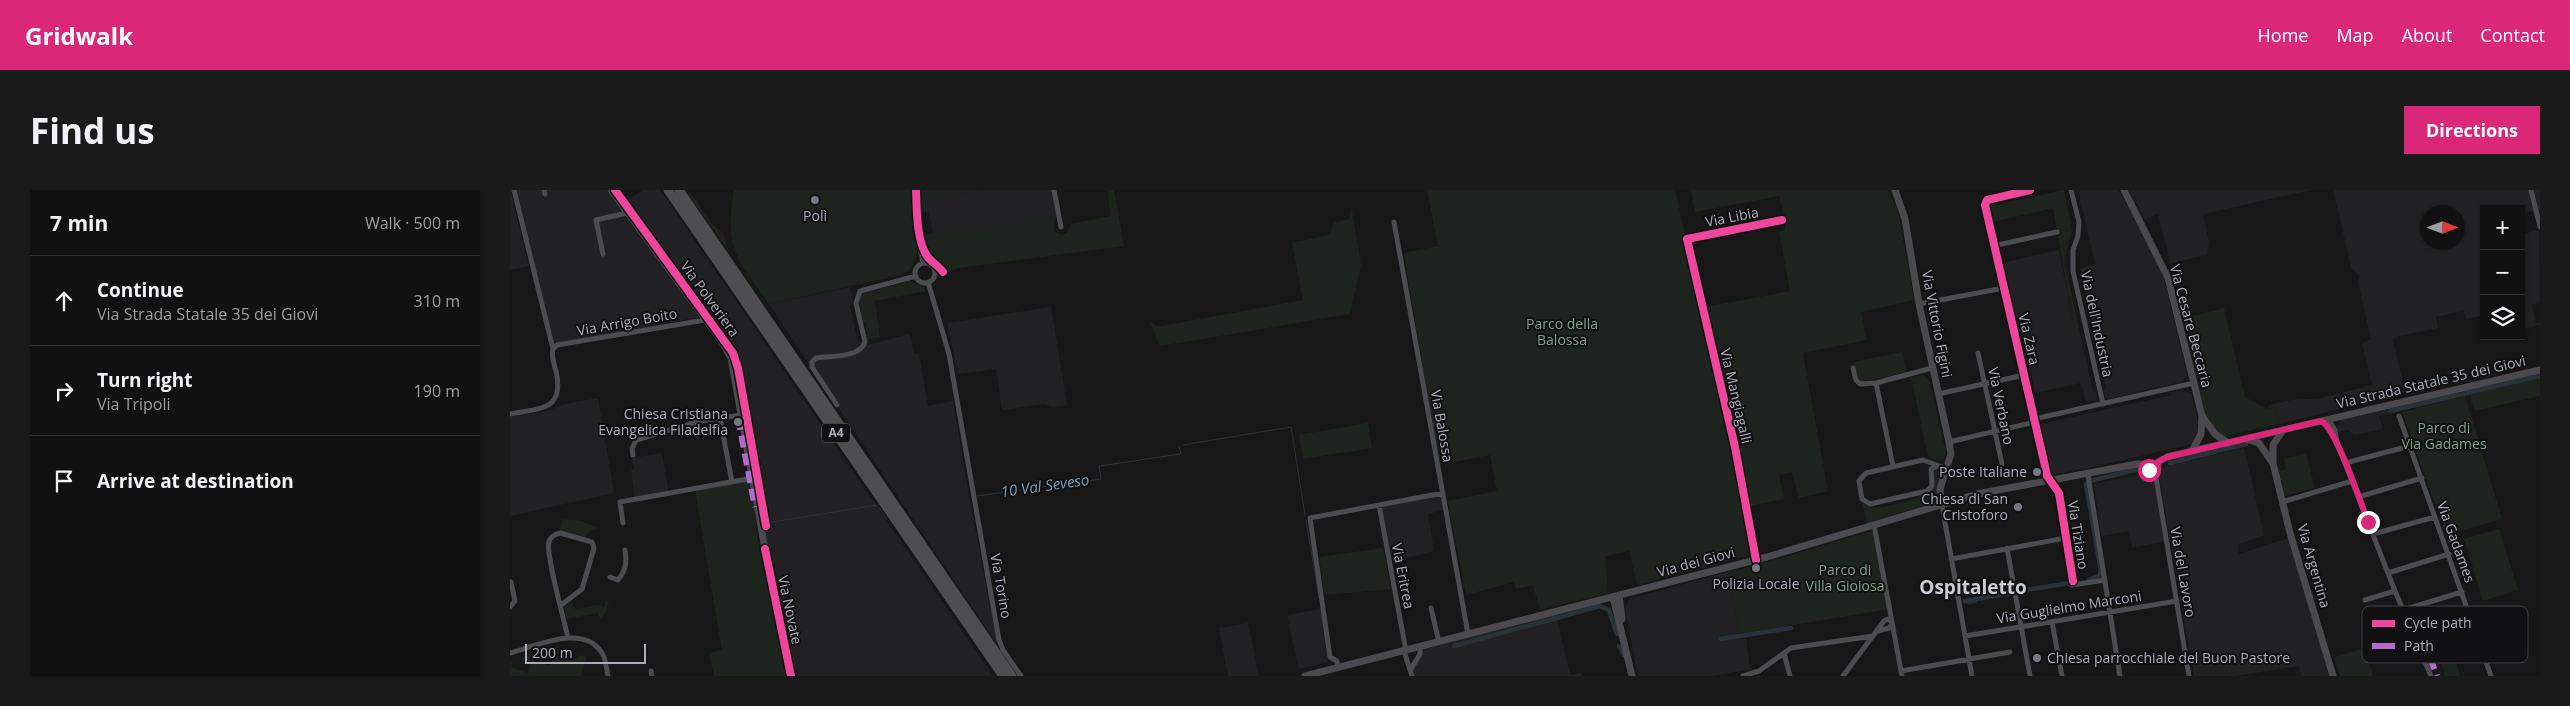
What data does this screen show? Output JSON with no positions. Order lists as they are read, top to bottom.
{
  "streets": {
    "highway": ["A4"],
    "street": [
      "Via Libia",
      "Via Polveriera",
      "Via Arrigo Boito",
      "Via Vittorio Figini",
      "Via dell'Industria",
      "Via Cesare Beccaria",
      "Via Zara",
      "Via Strada Statale 35 dei Giovi",
      "Via Mangiagalli",
      "Via Verbano",
      "Via Balossa",
      "Via Tiziano",
      "Via Gadames",
      "Via dei Giovi",
      "Via Argentina",
      "Via del Lavoro",
      "Via Eritrea",
      "Via Torino",
      "Via Guglielmo Marconi",
      "Via Novate"
    ]
  },
  "crossings": [
    ["Via Libia", "Via Mangiagalli"],
    ["Via Polveriera", "Via Arrigo Boito"],
    ["Via Polveriera", "Via Novate"],
    ["Via Vittorio Figini", "Via dei Giovi"],
    ["Via Zara", "Via Tiziano"],
    ["Via Zara", "Via dei Giovi"],
    ["Via Strada Statale 35 dei Giovi", "Via dei Giovi"],
    ["Via Strada Statale 35 dei Giovi", "Via del Lavoro"],
    ["Via Mangiagalli", "Via dei Giovi"],
    ["Via Balossa", "Via dei Giovi"],
    ["Via Tiziano", "Via dei Giovi"],
    ["Via dei Giovi", "Via del Lavoro"],
    ["Via dei Giovi", "Via Eritrea"],
    ["Via del Lavoro", "Via Guglielmo Marconi"]
  ],
  "districts": ["Ospitaletto"],
  "water": ["10 Val Seveso"],
  "parks": ["Parco della Balossa", "Parco di Via Gadames", "Parco di Villa Gioiosa"],
  "places": [
    "Polì",
    "Chiesa Cristiana Evangelica Filadelfia",
    "Poste Italiane",
    "Chiesa di San Cristoforo",
    "Polizia Locale",
    "Chiesa parrocchiale del Buon Pastore"
  ],
  "legend": ["Cycle path", "Path"],
  "scale_bar": "200 m",
  "north": "right",
  "page": {
    "header": "Gridwalk",
    "nav": [
      "Home",
      "Map",
      "About",
      "Contact"
    ],
    "buttons": "Directions",
    "title": "Find us",
    "heading": ["7 min", "Walk · 500 m"],
    "map_buttons": ["+", "−"],
    "list": [
      ["Continue", "Via Strada Statale 35 dei Giovi", "310 m"],
      ["Turn right", "Via Tripoli", "190 m"],
      "Arrive at destination"
    ],
    "scale": "200 m"
  }
}
